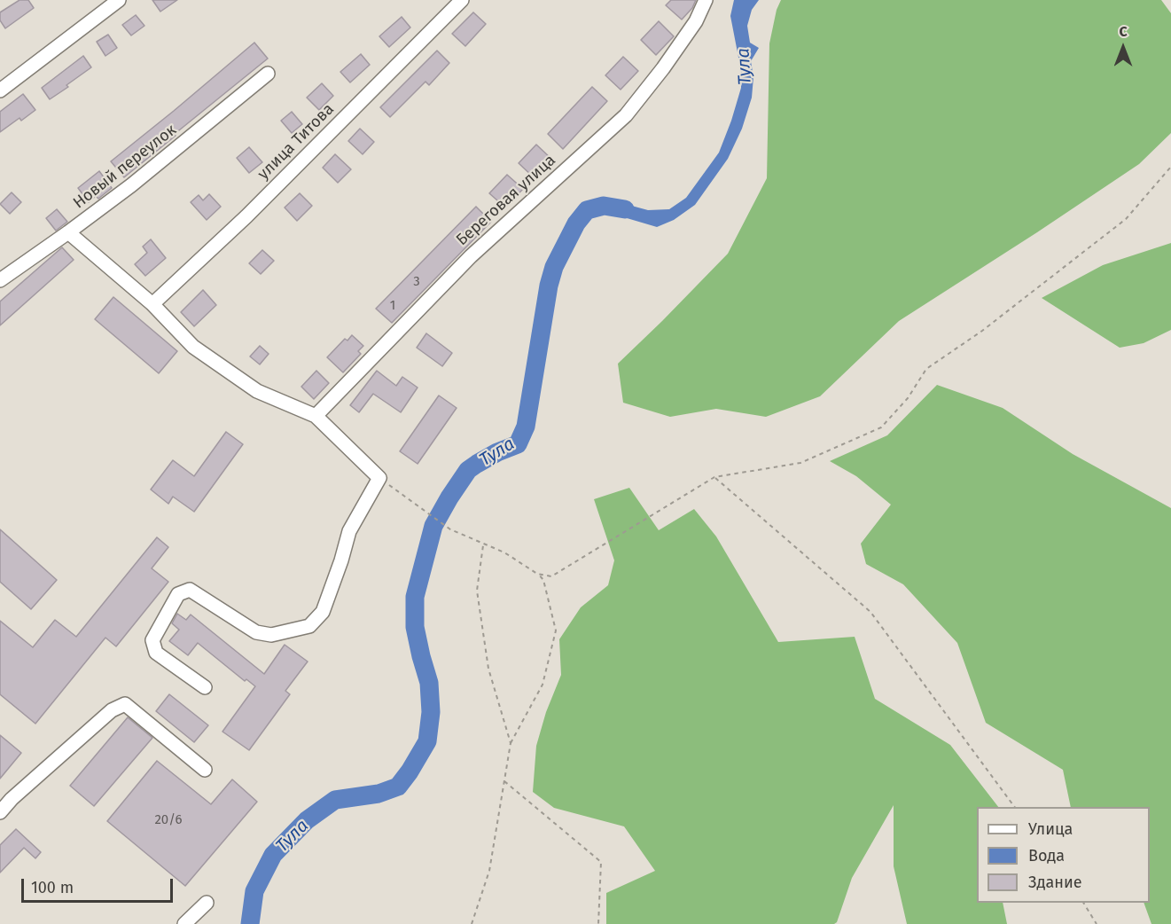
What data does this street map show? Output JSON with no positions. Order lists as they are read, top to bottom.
{
  "streets": {
    "street": ["улица Титова", "Новый переулок", "Береговая улица"]
  },
  "water": ["Тула"],
  "house_numbers": ["3", "1", "20/6"],
  "legend": ["Улица", "Вода", "Здание"],
  "scale_bar": "100 m",
  "north": "top"
}
